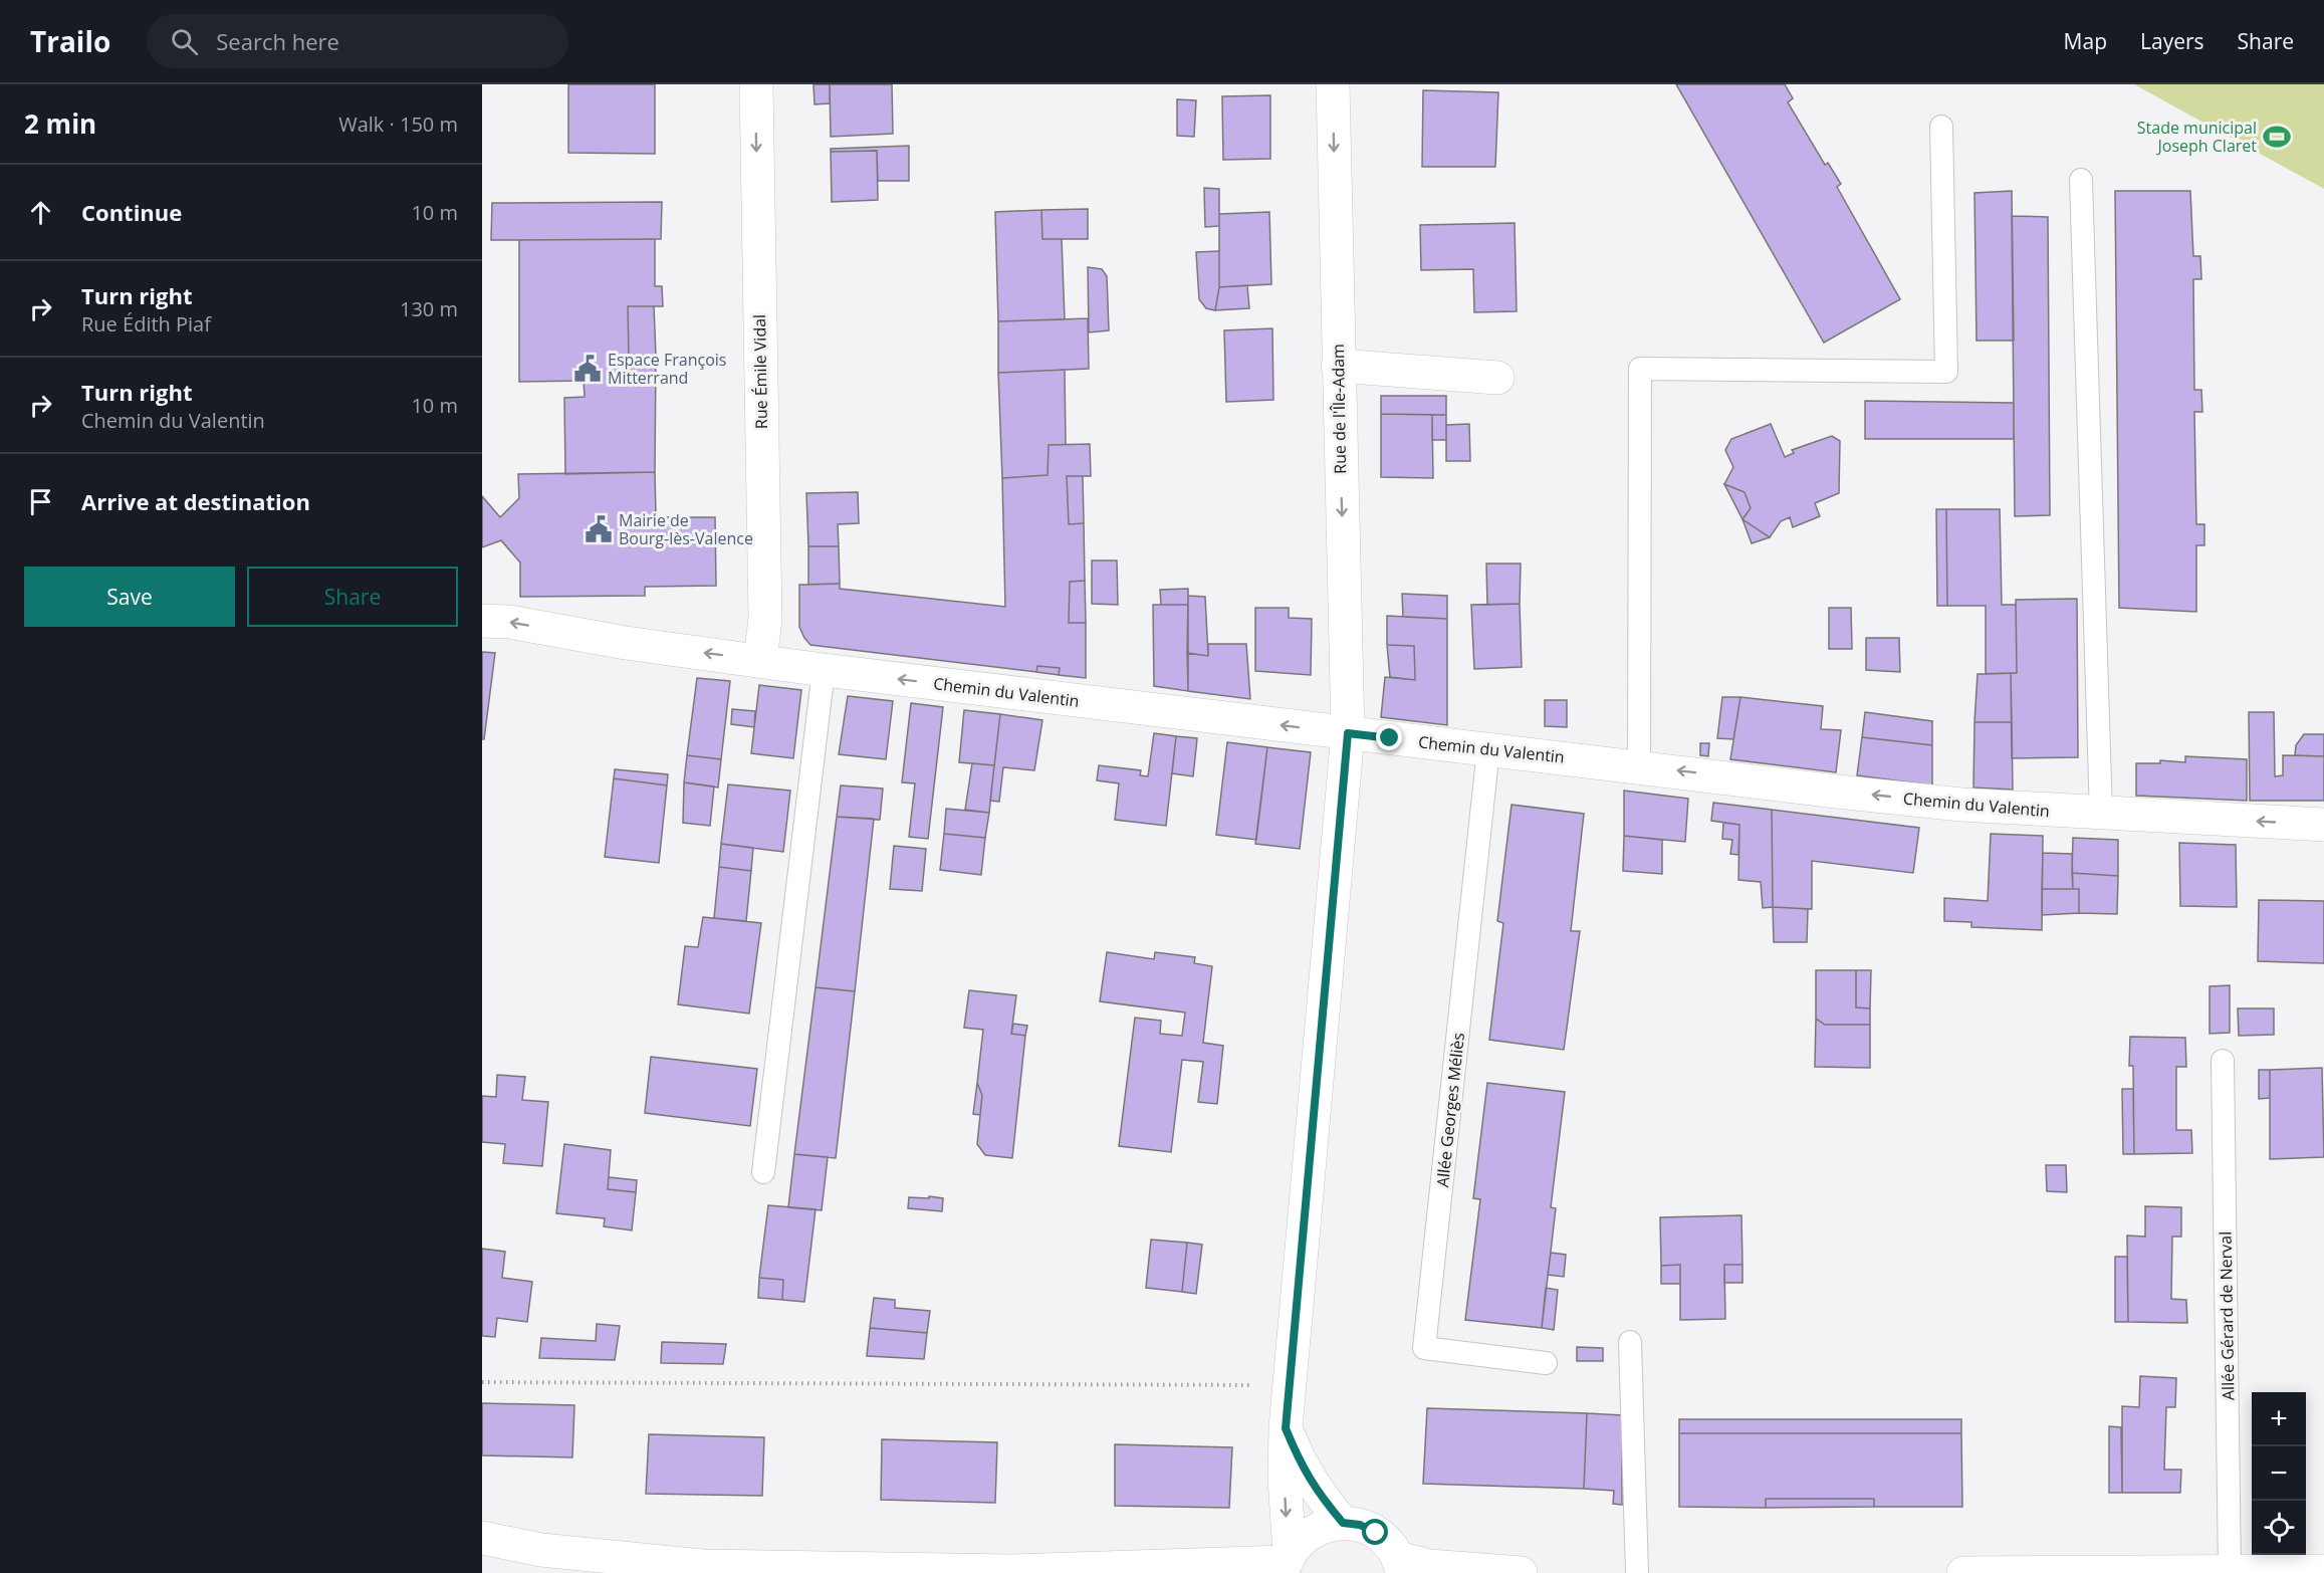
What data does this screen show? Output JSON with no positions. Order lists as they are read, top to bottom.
{
  "streets": {
    "street": ["Rue Émile Vidal", "Rue de l'Île-Adam", "Chemin du Valentin"],
    "lane": ["Allée Georges Méliès", "Allée Gérard de Nerval"]
  },
  "crossings": [
    ["Rue Émile Vidal", "Chemin du Valentin"],
    ["Rue de l'Île-Adam", "Chemin du Valentin"],
    ["Chemin du Valentin", "Allée Georges Méliès"]
  ],
  "one_way": ["Rue Émile Vidal", "Rue de l'Île-Adam", "Chemin du Valentin"],
  "places": {
    "sports": ["Stade municipal Joseph Claret"],
    "public building": ["Espace François Mitterrand", "Mairie de Bourg-lès-Valence"]
  },
  "page": {
    "header": "Trailo",
    "search": "Search here",
    "nav": ["Map", "Layers", "Share"],
    "heading": ["2 min", "Walk · 150 m"],
    "list": [
      ["Continue", "10 m"],
      ["Turn right", "Rue Édith Piaf", "130 m"],
      ["Turn right", "Chemin du Valentin", "10 m"],
      "Arrive at destination"
    ],
    "buttons": ["Save", "Share"],
    "map_buttons": ["+", "−"]
  }
}
